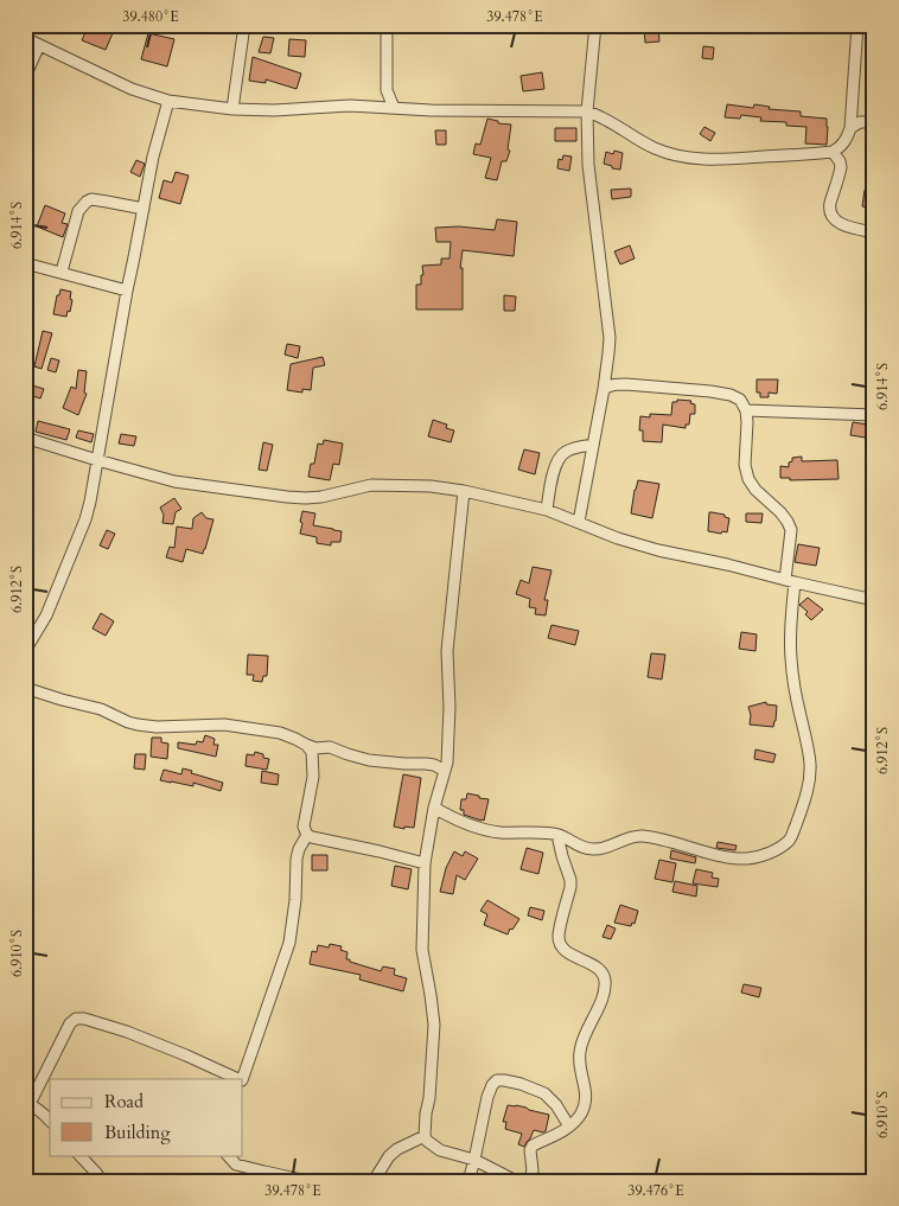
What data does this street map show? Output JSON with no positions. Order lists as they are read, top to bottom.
{
  "legend": ["Road", "Building"],
  "coordinates": [
    "39.480°E",
    "39.478°E",
    "6.914°S",
    "6.912°S",
    "6.910°S",
    "39.476°E"
  ]
}
